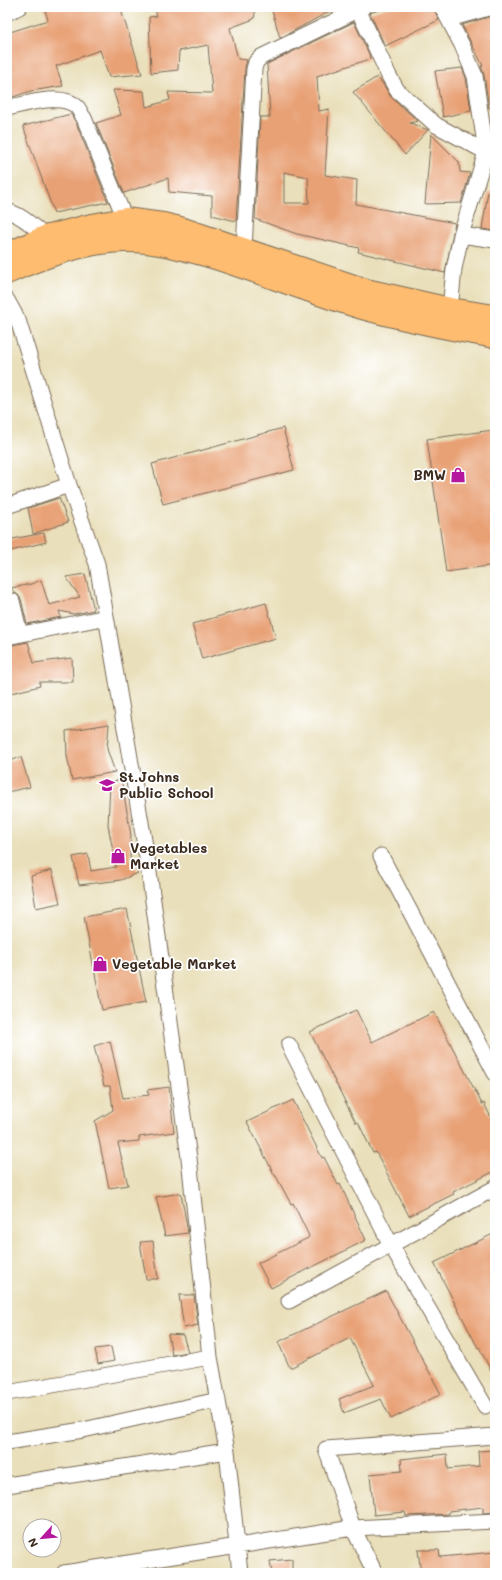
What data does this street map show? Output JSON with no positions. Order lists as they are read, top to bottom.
{
  "places": {
    "shop": ["BMW", "Vegetables Market", "Vegetable Market"],
    "school or university": ["St.Johns Public School"]
  },
  "north": "bottom left"
}
